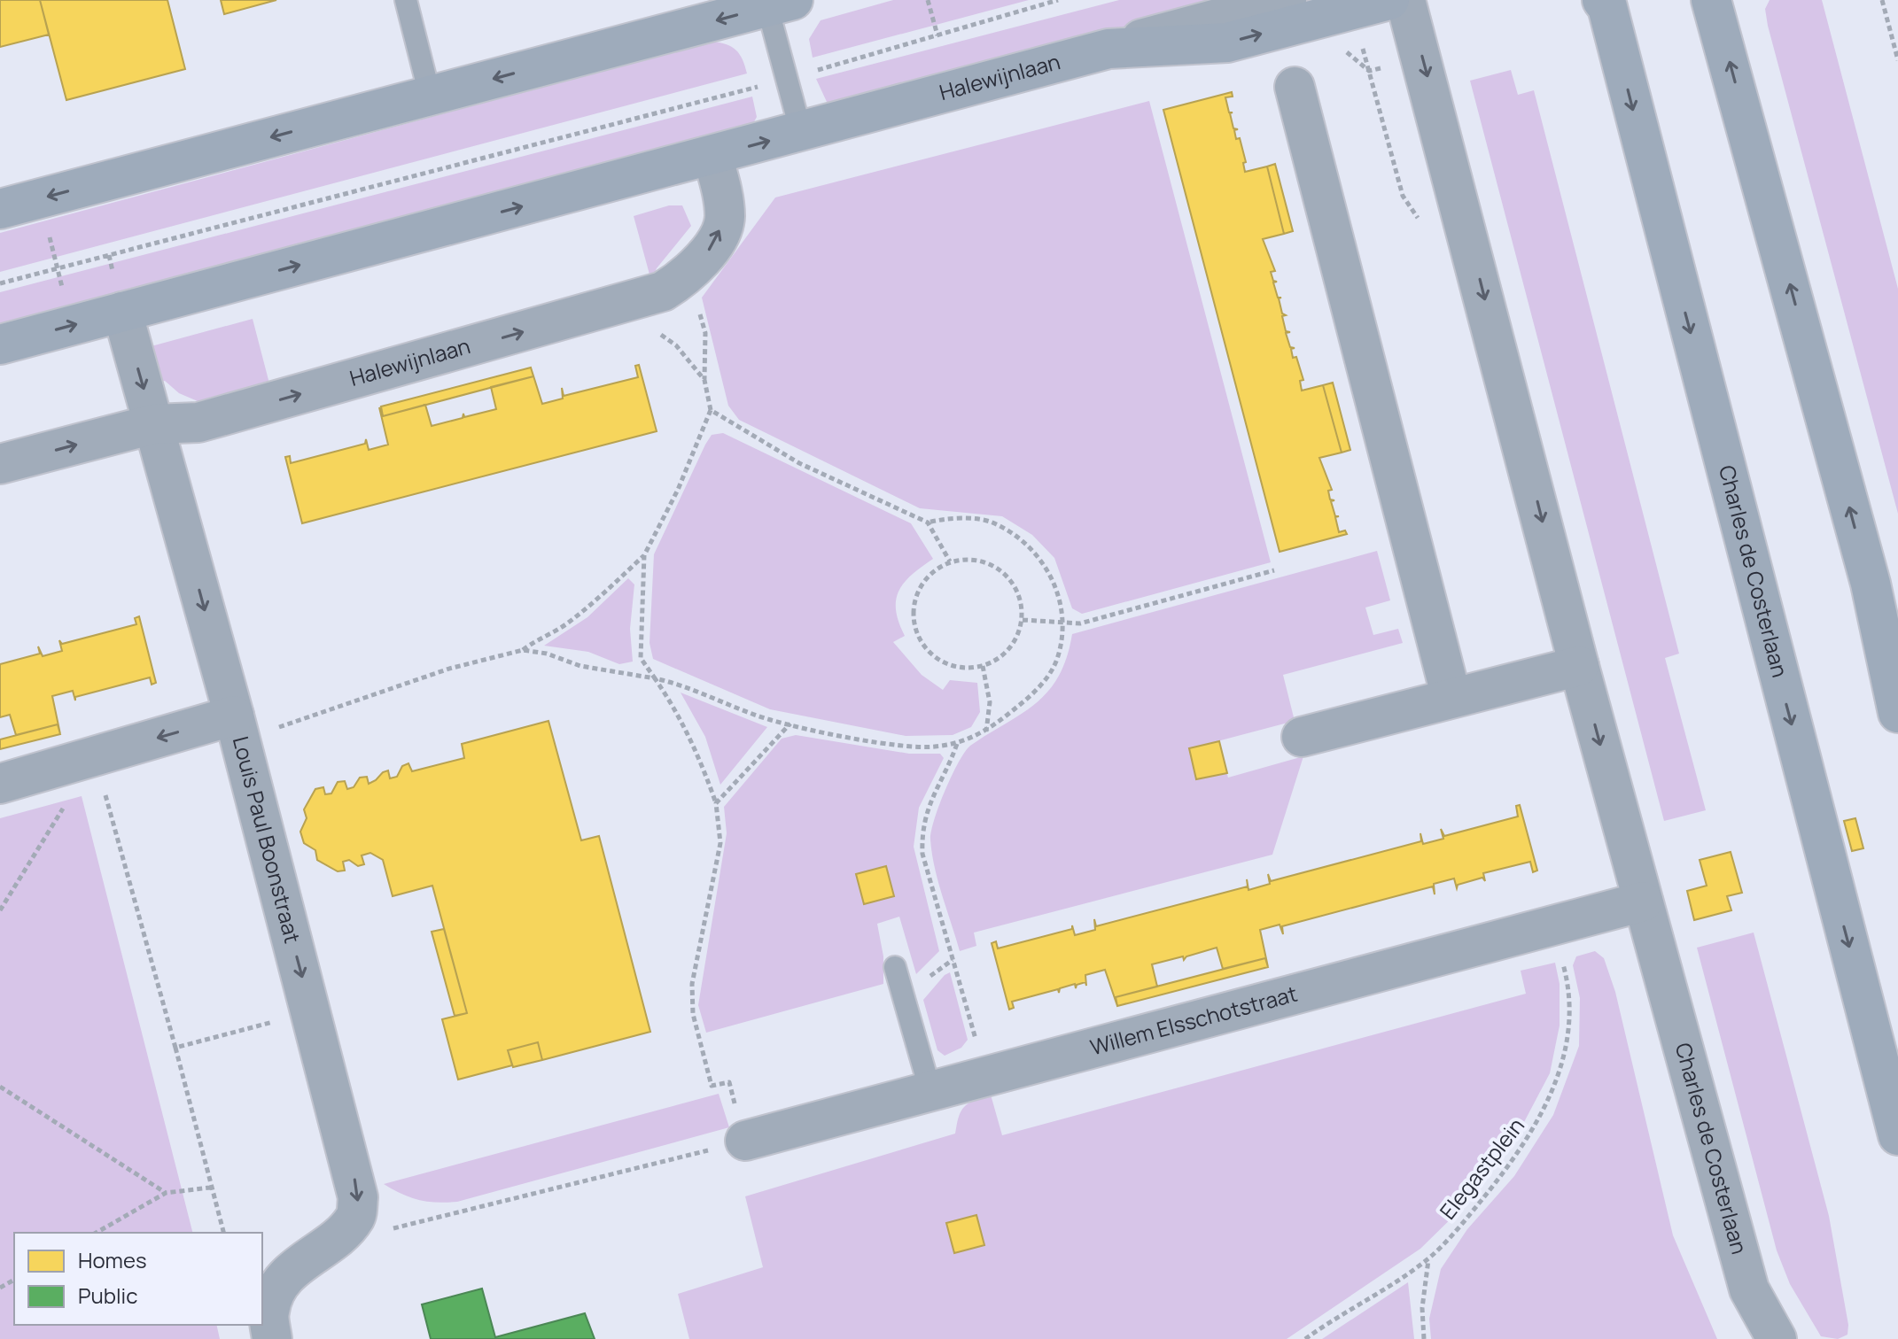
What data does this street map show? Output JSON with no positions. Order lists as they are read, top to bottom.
{
  "streets": {
    "main road": ["Halewijnlaan", "Charles de Costerlaan"],
    "street": ["Louis Paul Boonstraat", "Willem Elsschotstraat"],
    "path": ["Elegastplein"]
  },
  "crossings": [
    ["Halewijnlaan", "Louis Paul Boonstraat"],
    ["Charles de Costerlaan", "Willem Elsschotstraat"],
    ["Willem Elsschotstraat", "Elegastplein"]
  ],
  "one_way": ["Halewijnlaan", "Louis Paul Boonstraat"],
  "legend": ["Homes", "Public"]
}
